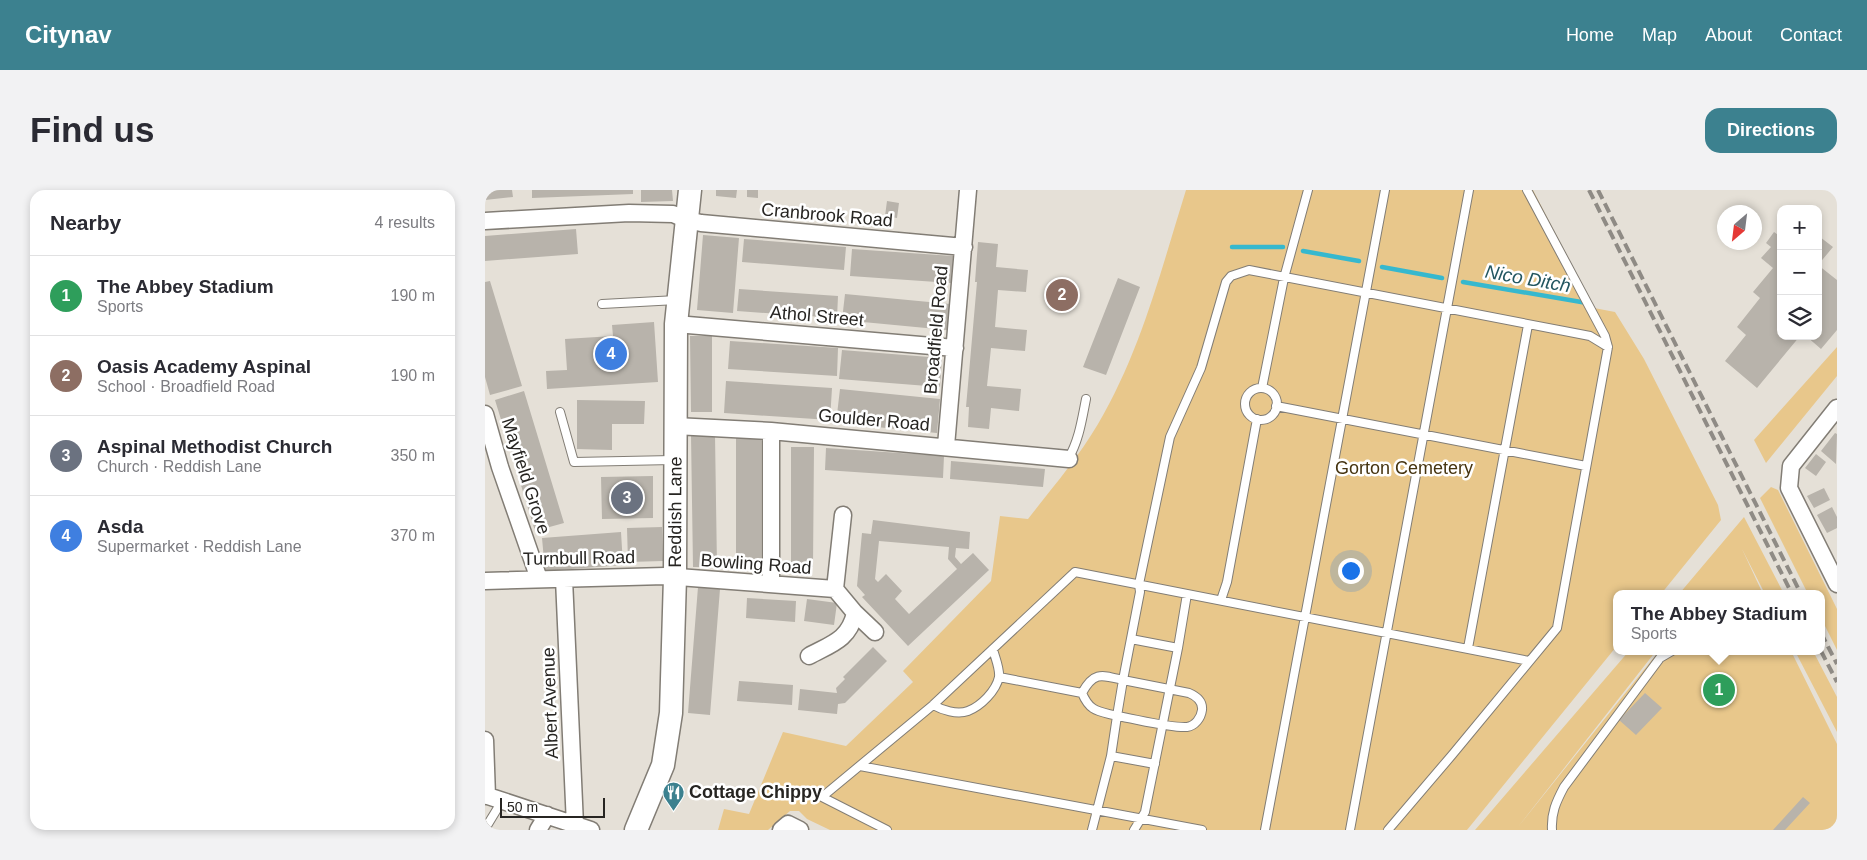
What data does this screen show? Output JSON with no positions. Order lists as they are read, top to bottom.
{
  "streets": {
    "main road": ["Reddish Lane"],
    "street": [
      "Cranbrook Road",
      "Athol Street",
      "Broadfield Road",
      "Goulder Road",
      "Mayfield Grove",
      "Turnbull Road",
      "Bowling Road",
      "Albert Avenue"
    ]
  },
  "crossings": [
    ["Cranbrook Road", "Broadfield Road"],
    ["Cranbrook Road", "Reddish Lane"],
    ["Athol Street", "Broadfield Road"],
    ["Athol Street", "Reddish Lane"],
    ["Broadfield Road", "Goulder Road"],
    ["Goulder Road", "Reddish Lane"],
    ["Mayfield Grove", "Turnbull Road"],
    ["Reddish Lane", "Turnbull Road"],
    ["Reddish Lane", "Bowling Road"],
    ["Turnbull Road", "Bowling Road"],
    ["Turnbull Road", "Albert Avenue"]
  ],
  "water": ["Nico Ditch"],
  "parks": ["Gorton Cemetery"],
  "places": {
    "restaurant": ["Cottage Chippy"]
  },
  "scale_bar": "50 m",
  "north": "bottom left",
  "page": {
    "header": "Citynav",
    "nav": [
      "Home",
      "Map",
      "About",
      "Contact"
    ],
    "buttons": "Directions",
    "title": "Find us",
    "heading": ["Nearby", "4 results"],
    "map_buttons": ["+", "−"],
    "list": [
      {
        "mark": "1",
        "name": "The Abbey Stadium",
        "note": "Sports",
        "value": "190 m"
      },
      {
        "mark": "2",
        "name": "Oasis Academy Aspinal",
        "note": "School · Broadfield Road",
        "value": "190 m"
      },
      {
        "mark": "3",
        "name": "Aspinal Methodist Church",
        "note": "Church · Reddish Lane",
        "value": "350 m"
      },
      {
        "mark": "4",
        "name": "Asda",
        "note": "Supermarket · Reddish Lane",
        "value": "370 m"
      }
    ],
    "pins": [
      "2",
      "4",
      "3",
      "1"
    ],
    "popup": ["The Abbey Stadium", "Sports"],
    "scale": "50 m"
  }
}
